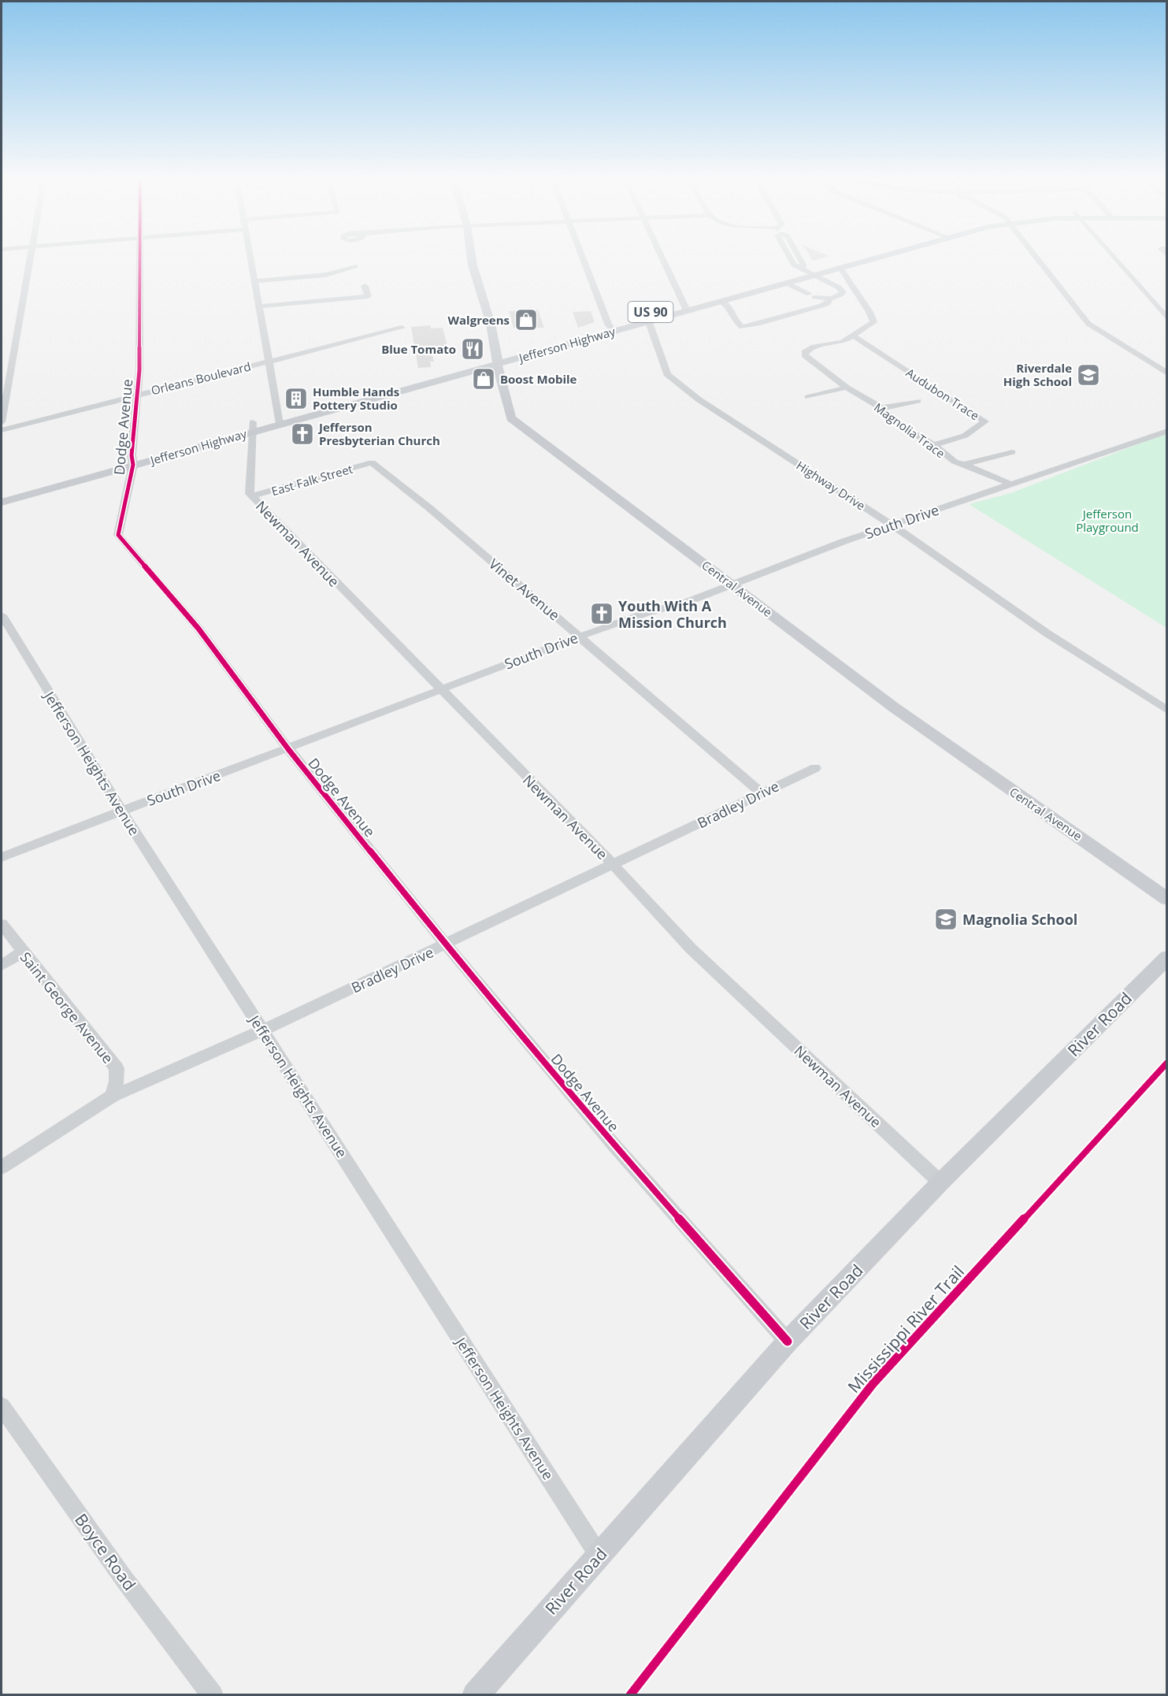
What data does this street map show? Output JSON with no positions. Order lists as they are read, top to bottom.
{
  "streets": {
    "main road": [
      "US 90",
      "Jefferson Highway",
      "Central Avenue",
      "River Road"
    ],
    "street": [
      "Orleans Boulevard",
      "Audubon Trace",
      "Dodge Avenue",
      "Magnolia Trace",
      "East Falk Street",
      "Highway Drive",
      "South Drive",
      "Newman Avenue",
      "Vinet Avenue",
      "Jefferson Heights Avenue",
      "Bradley Drive",
      "Saint George Avenue",
      "Boyce Road"
    ],
    "cycle path": ["Mississippi River Trail"]
  },
  "crossings": [
    ["Jefferson Highway", "Dodge Avenue"],
    ["Jefferson Highway", "Highway Drive"],
    ["Jefferson Highway", "Newman Avenue"],
    ["Jefferson Highway", "Central Avenue"],
    ["Orleans Boulevard", "Dodge Avenue"],
    ["Audubon Trace", "Magnolia Trace"],
    ["Dodge Avenue", "South Drive"],
    ["Dodge Avenue", "Bradley Drive"],
    ["Dodge Avenue", "River Road"],
    ["Magnolia Trace", "South Drive"],
    ["East Falk Street", "Newman Avenue"],
    ["East Falk Street", "Vinet Avenue"],
    ["Highway Drive", "South Drive"],
    ["South Drive", "Newman Avenue"],
    ["South Drive", "Central Avenue"],
    ["South Drive", "Vinet Avenue"],
    ["South Drive", "Jefferson Heights Avenue"],
    ["Newman Avenue", "Bradley Drive"],
    ["Newman Avenue", "River Road"],
    ["Vinet Avenue", "Bradley Drive"],
    ["Jefferson Heights Avenue", "Bradley Drive"],
    ["Jefferson Heights Avenue", "River Road"],
    ["Bradley Drive", "Saint George Avenue"]
  ],
  "parks": ["Jefferson Playground"],
  "places": {
    "shop": ["Walgreens", "Boost Mobile"],
    "restaurant": ["Blue Tomato"],
    "school or university": ["Riverdale High School", "Magnolia School"],
    "building": ["Humble Hands Pottery Studio"],
    "church": ["Jefferson Presbyterian Church", "Youth With A Mission Church"]
  }
}
